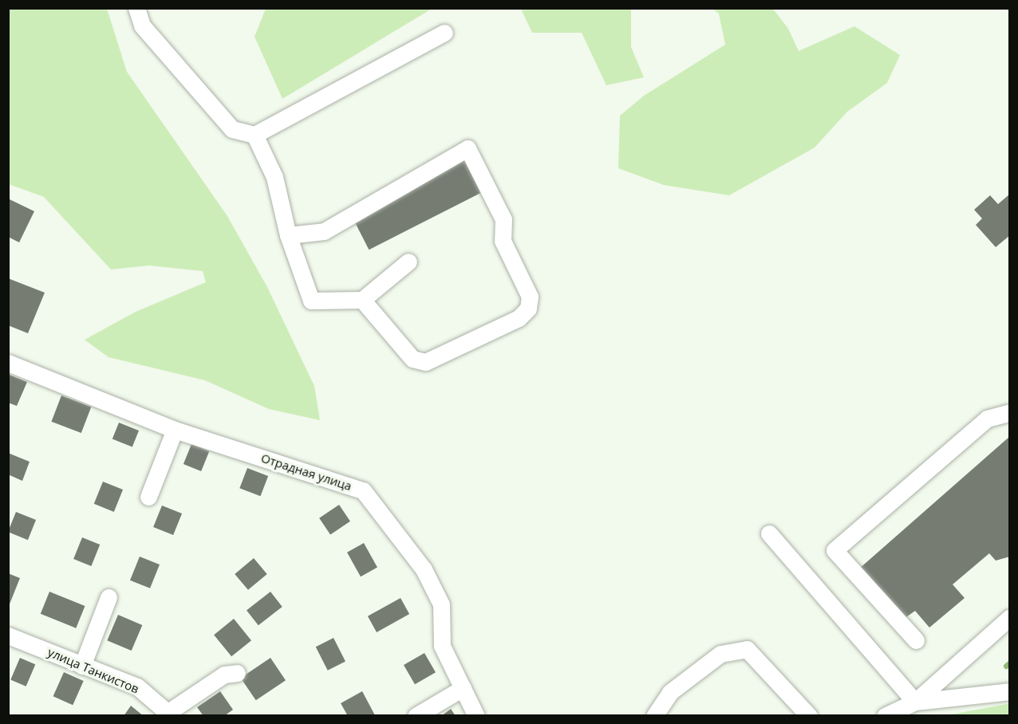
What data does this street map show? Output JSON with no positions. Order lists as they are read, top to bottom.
{
  "streets": {
    "street": ["Отрадная улица", "улица Танкистов"]
  }
}
